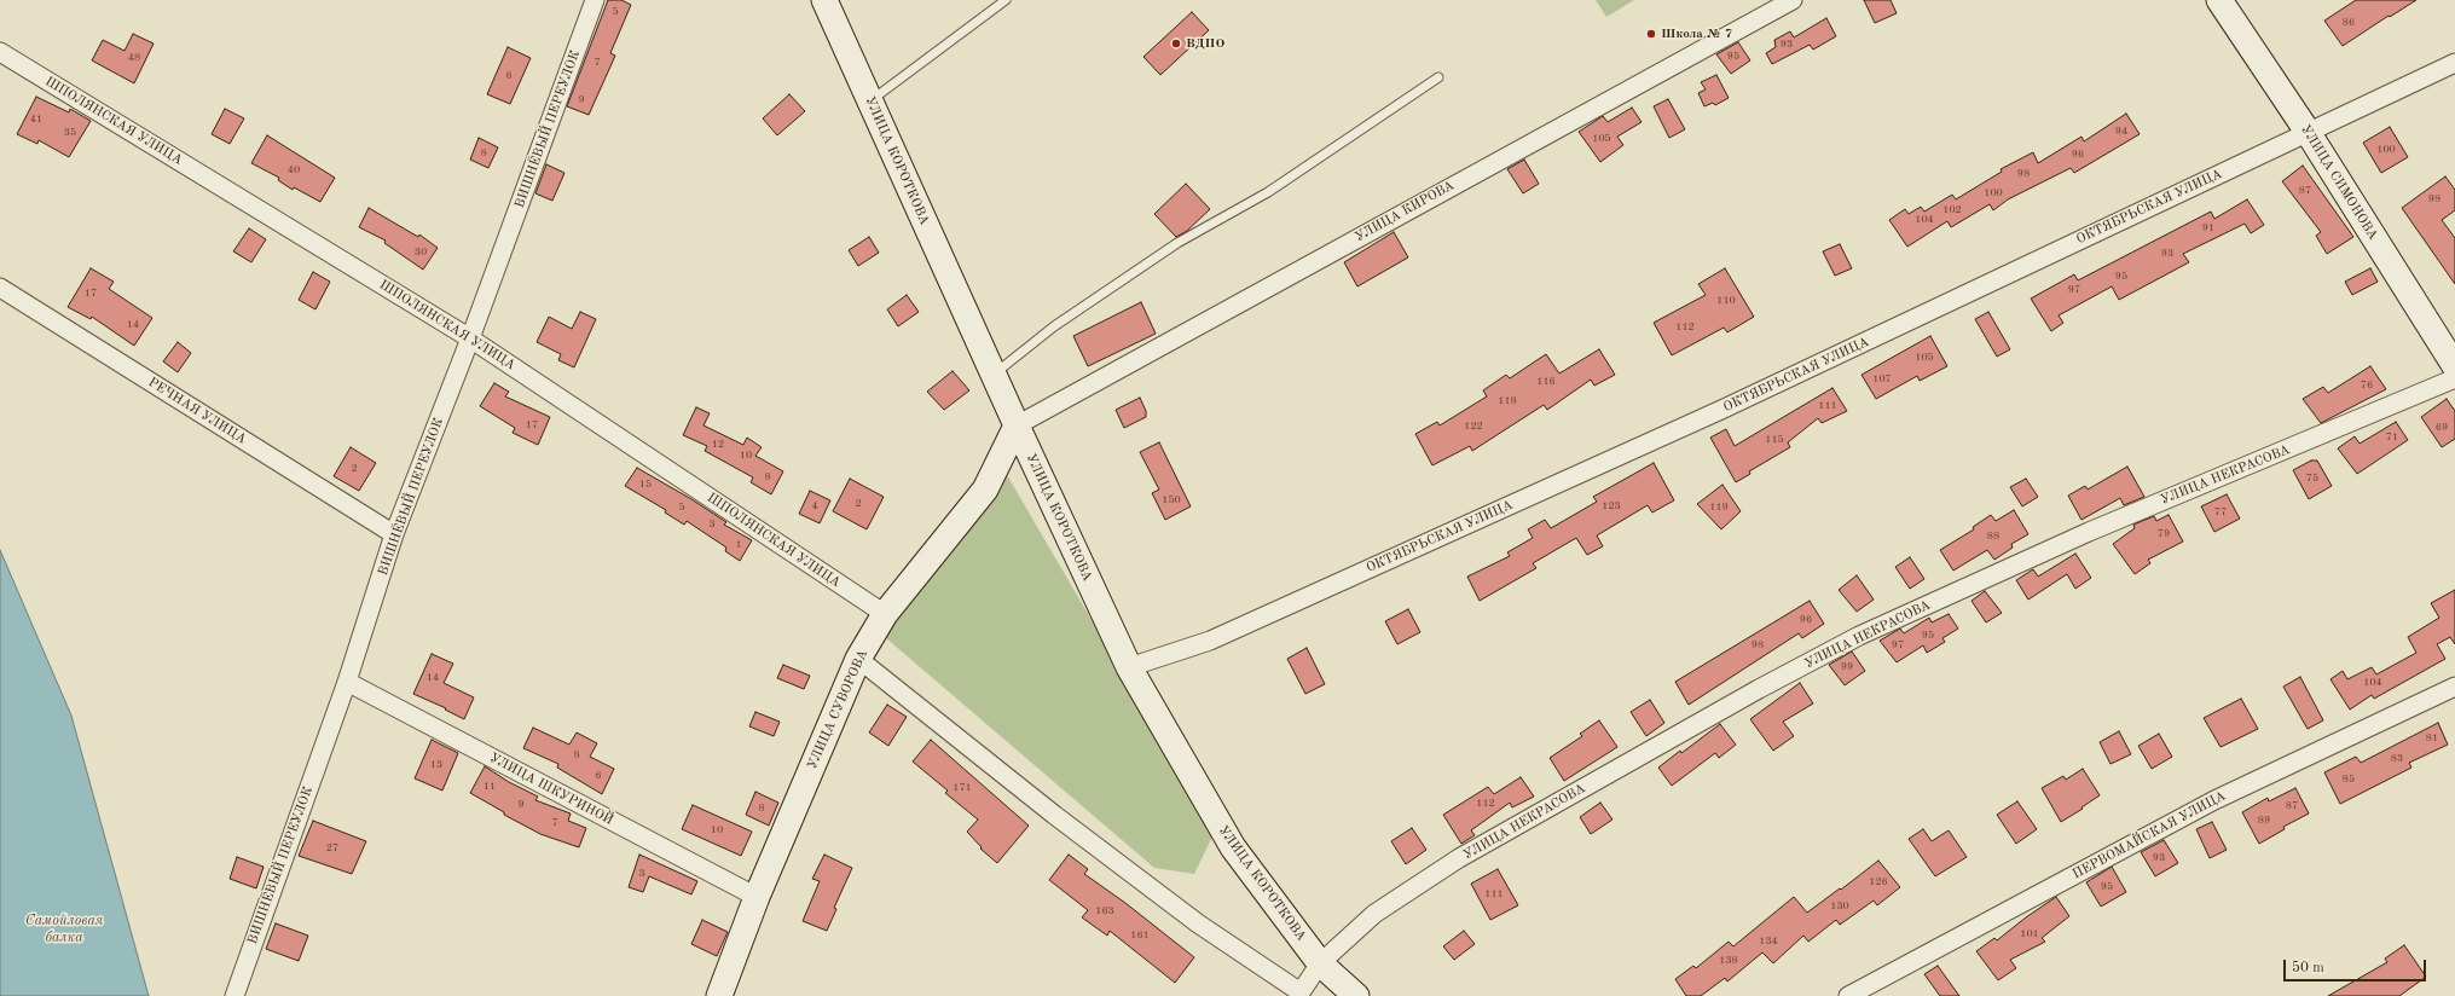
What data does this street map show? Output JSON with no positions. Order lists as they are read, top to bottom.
{
  "streets": {
    "street": [
      "ШПОЛЯНСКАЯ УЛИЦА",
      "ВИШНЁВЫЙ ПЕРЕУЛОК",
      "УЛИЦА КОРОТКОВА",
      "УЛИЦА СИМОНОВА",
      "ОКТЯБРЬСКАЯ УЛИЦА",
      "УЛИЦА КИРОВА",
      "РЕЧНАЯ УЛИЦА",
      "УЛИЦА НЕКРАСОВА",
      "УЛИЦА СУВОРОВА",
      "УЛИЦА ШКУРИНОЙ",
      "ПЕРВОМАЙСКАЯ УЛИЦА"
    ]
  },
  "crossings": [
    ["ШПОЛЯНСКАЯ УЛИЦА", "ВИШНЁВЫЙ ПЕРЕУЛОК"],
    ["ШПОЛЯНСКАЯ УЛИЦА", "УЛИЦА СУВОРОВА"],
    ["ВИШНЁВЫЙ ПЕРЕУЛОК", "РЕЧНАЯ УЛИЦА"],
    ["ВИШНЁВЫЙ ПЕРЕУЛОК", "УЛИЦА ШКУРИНОЙ"],
    ["УЛИЦА КОРОТКОВА", "ОКТЯБРЬСКАЯ УЛИЦА"],
    ["УЛИЦА КОРОТКОВА", "УЛИЦА КИРОВА"],
    ["УЛИЦА КОРОТКОВА", "УЛИЦА НЕКРАСОВА"],
    ["УЛИЦА КОРОТКОВА", "УЛИЦА СУВОРОВА"],
    ["УЛИЦА СИМОНОВА", "ОКТЯБРЬСКАЯ УЛИЦА"],
    ["УЛИЦА КИРОВА", "УЛИЦА СУВОРОВА"],
    ["УЛИЦА НЕКРАСОВА", "УЛИЦА СУВОРОВА"],
    ["УЛИЦА СУВОРОВА", "УЛИЦА ШКУРИНОЙ"]
  ],
  "water": ["Самойловая балка"],
  "places": ["Школа № 7", "ВДПО"],
  "house_numbers": [
    "5",
    "86",
    "93",
    "95",
    "48",
    "7",
    "6",
    "9",
    "41",
    "94",
    "35",
    "105",
    "100",
    "8",
    "96",
    "40",
    "98",
    "87",
    "100",
    "98",
    "102",
    "104",
    "91",
    "30",
    "93",
    "95",
    "97",
    "17",
    "110",
    "14",
    "112",
    "105",
    "107",
    "116",
    "76",
    "118",
    "111",
    "17",
    "122",
    "69",
    "71",
    "115",
    "12",
    "10",
    "2",
    "8",
    "75",
    "15",
    "150",
    "2",
    "4",
    "123",
    "5",
    "119",
    "77",
    "3",
    "79",
    "88",
    "1",
    "96",
    "95",
    "98",
    "97",
    "99",
    "14",
    "104",
    "81",
    "8",
    "83",
    "13",
    "6",
    "85",
    "11",
    "171",
    "112",
    "9",
    "87",
    "8",
    "89",
    "7",
    "10",
    "27",
    "93",
    "3",
    "126",
    "95",
    "111",
    "130",
    "163",
    "101",
    "161",
    "134",
    "138"
  ],
  "scale_bar": "50 m"
}
